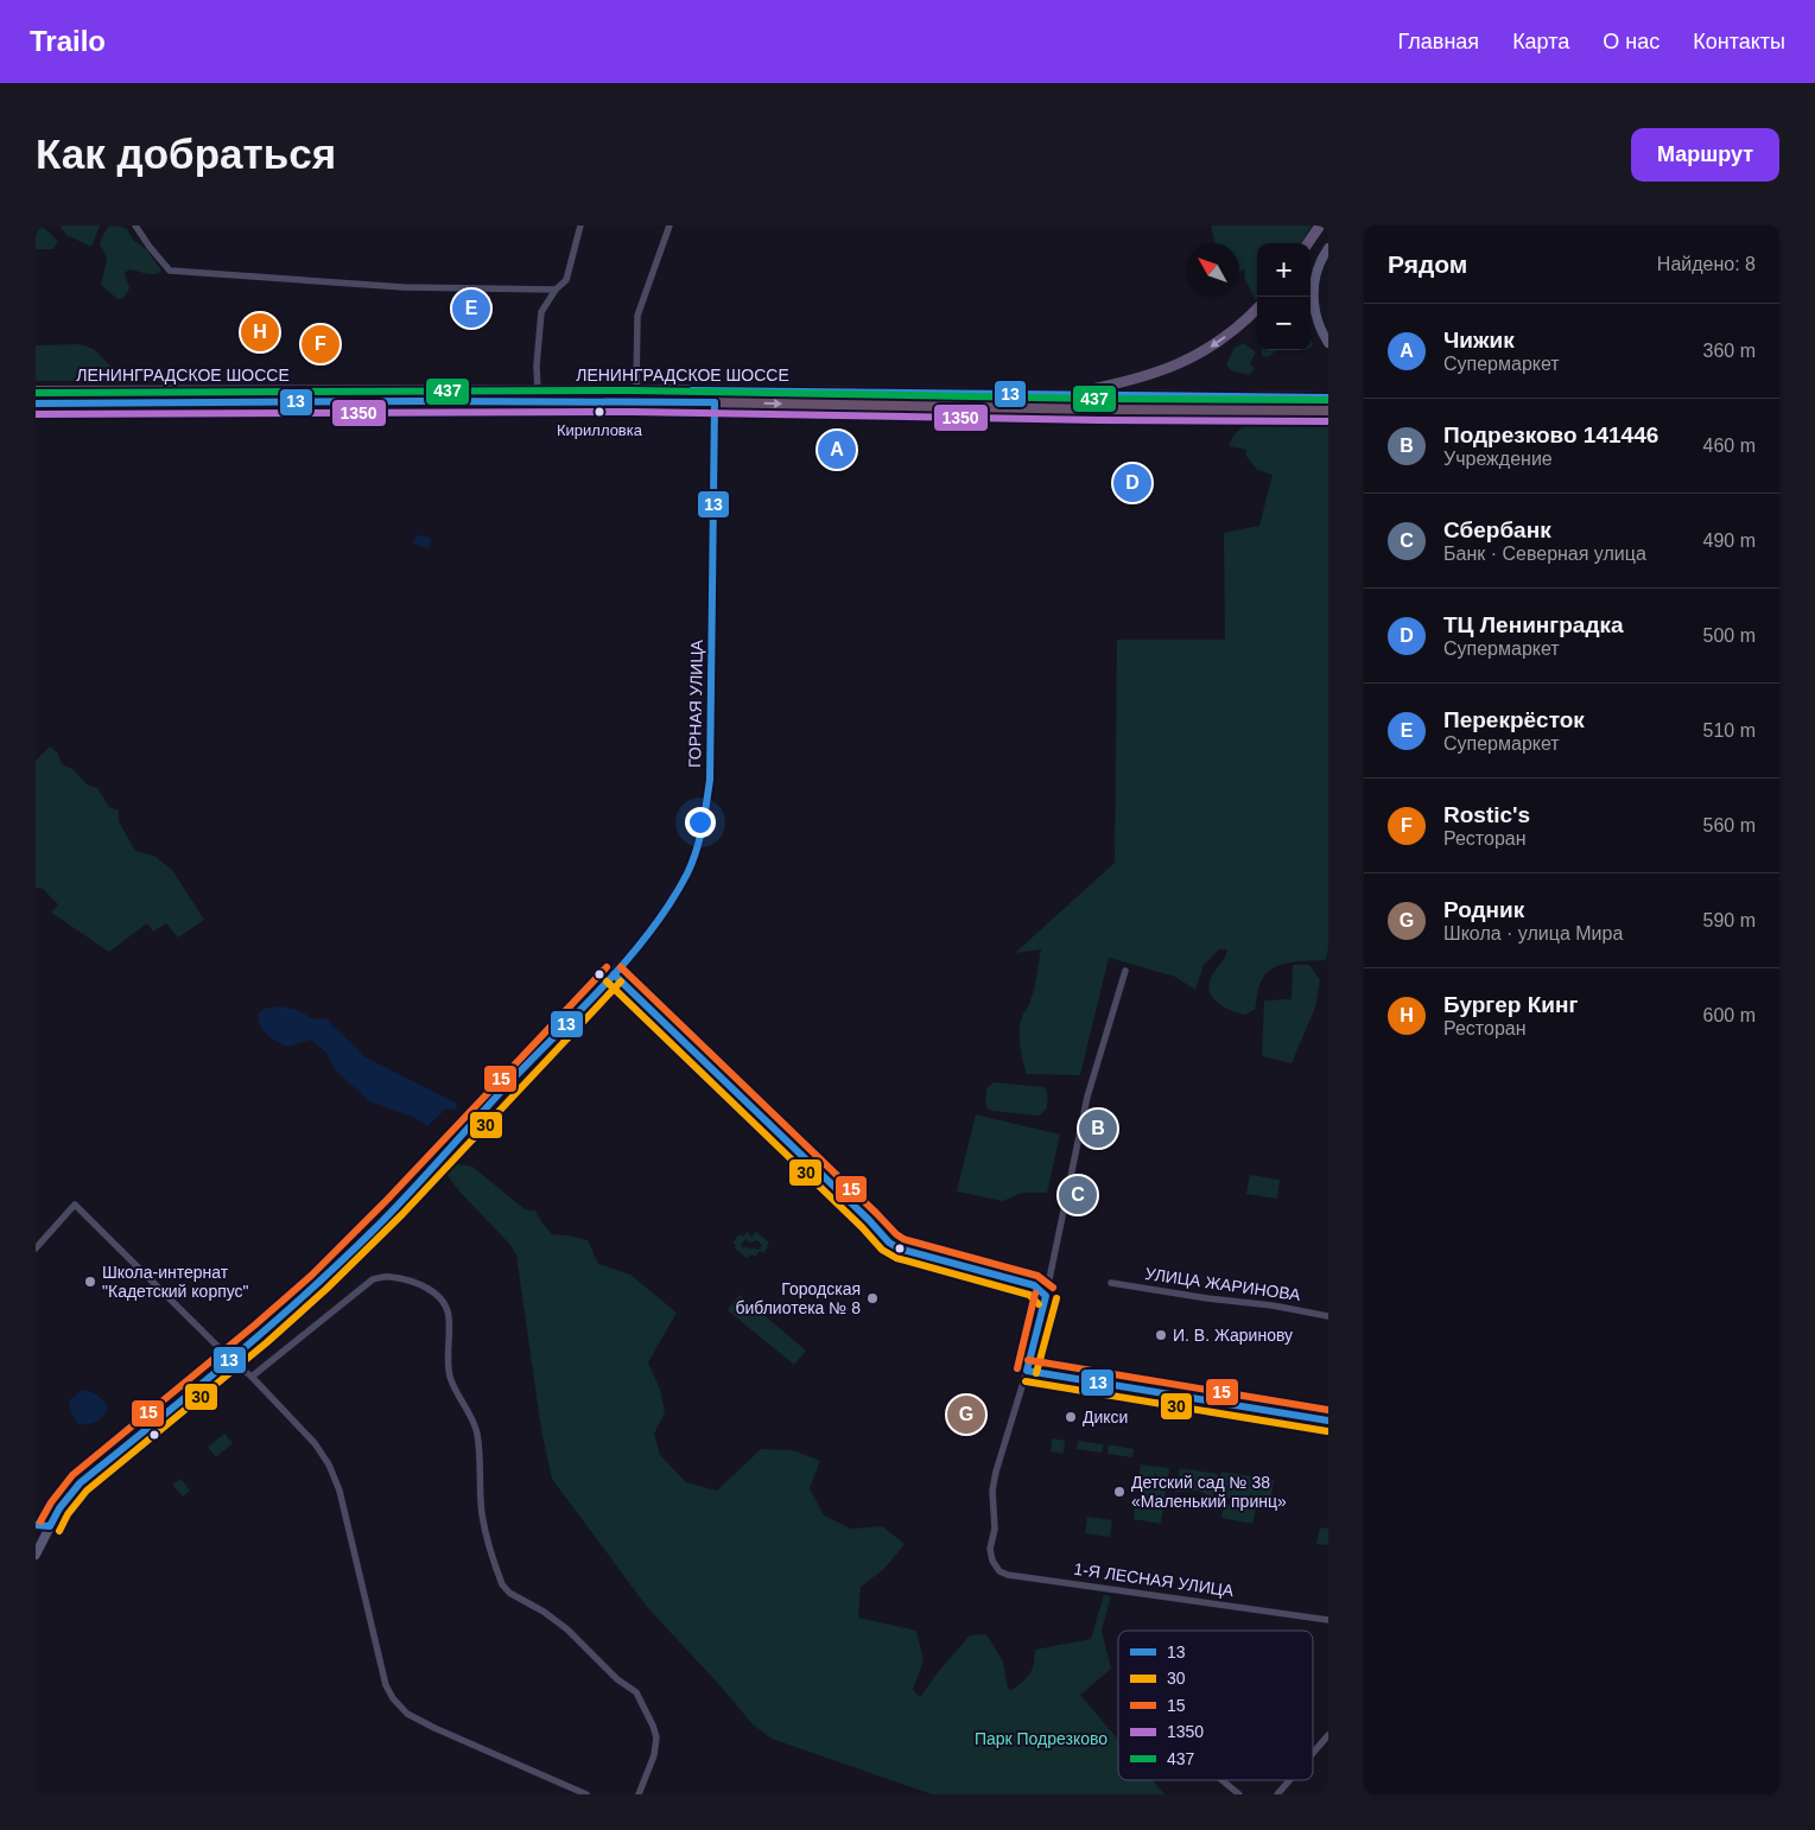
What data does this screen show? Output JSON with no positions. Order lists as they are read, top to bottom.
{
  "streets": {
    "highway": ["ЛЕНИНГРАДСКОЕ ШОССЕ"],
    "street": ["ГОРНАЯ УЛИЦА", "УЛИЦА ЖАРИНОВА", "1-Я ЛЕСНАЯ УЛИЦА"]
  },
  "crossings": [
    ["ЛЕНИНГРАДСКОЕ ШОССЕ", "ГОРНАЯ УЛИЦА"]
  ],
  "parks": ["Парк Подрезково"],
  "places": [
    "Кирилловка",
    "Школа-интернат \"Кадетский корпус\"",
    "Городская библиотека № 8",
    "И. В. Жаринову",
    "Дикси",
    "Детский сад № 38 «Маленький принц»"
  ],
  "lines": [
    "transit line 13",
    "transit line 437",
    "transit line 1350",
    "transit line 15",
    "transit line 30"
  ],
  "legend": [
    "13",
    "30",
    "15",
    "1350",
    "437"
  ],
  "north": "top left",
  "page": {
    "header": "Trailo",
    "nav": [
      "Главная",
      "Карта",
      "О нас",
      "Контакты"
    ],
    "buttons": "Маршрут",
    "title": "Как добраться",
    "heading": ["Рядом", "Найдено: 8"],
    "map_buttons": ["+", "−"],
    "pins": [
      "E",
      "H",
      "F",
      "A",
      "D",
      "B",
      "C",
      "G"
    ],
    "list": [
      {
        "mark": "A",
        "name": "Чижик",
        "note": "Супермаркет",
        "value": "360 m"
      },
      {
        "mark": "B",
        "name": "Подрезково 141446",
        "note": "Учреждение",
        "value": "460 m"
      },
      {
        "mark": "C",
        "name": "Сбербанк",
        "note": "Банк · Северная улица",
        "value": "490 m"
      },
      {
        "mark": "D",
        "name": "ТЦ Ленинградка",
        "note": "Супермаркет",
        "value": "500 m"
      },
      {
        "mark": "E",
        "name": "Перекрёсток",
        "note": "Супермаркет",
        "value": "510 m"
      },
      {
        "mark": "F",
        "name": "Rostic's",
        "note": "Ресторан",
        "value": "560 m"
      },
      {
        "mark": "G",
        "name": "Родник",
        "note": "Школа · улица Мира",
        "value": "590 m"
      },
      {
        "mark": "H",
        "name": "Бургер Кинг",
        "note": "Ресторан",
        "value": "600 m"
      }
    ]
  }
}
